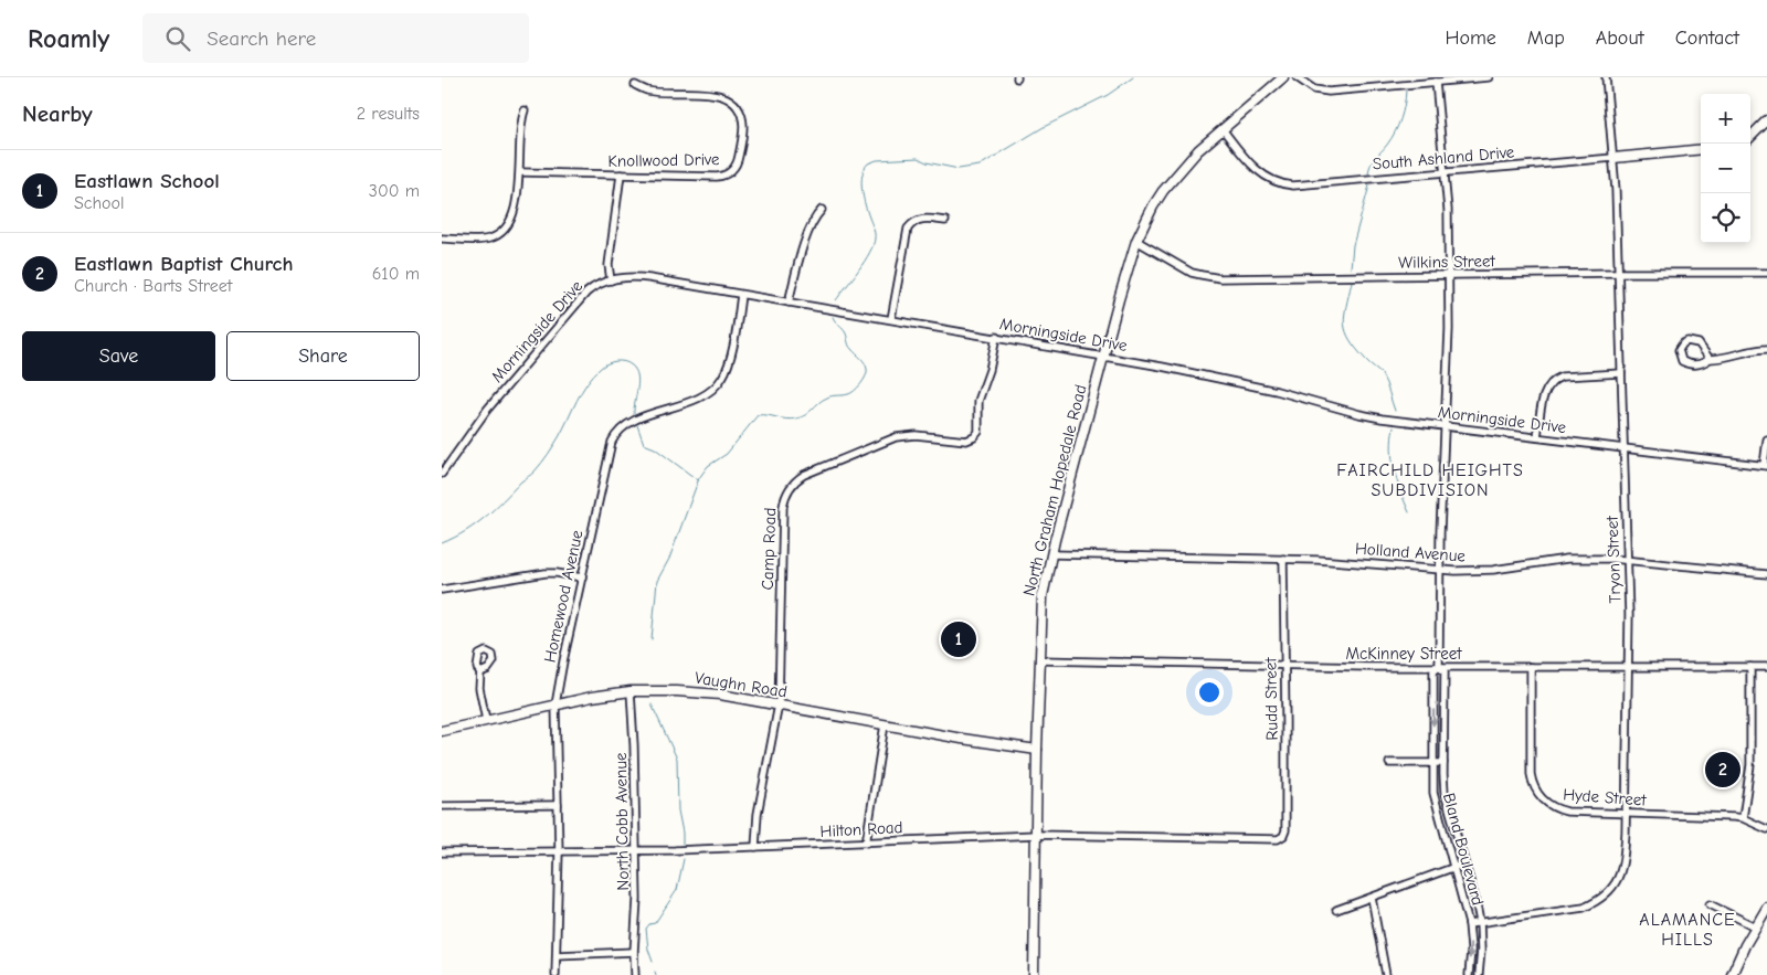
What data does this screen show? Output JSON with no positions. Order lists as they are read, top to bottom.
{
  "streets": {
    "street": [
      "South Ashland Drive",
      "Knollwood Drive",
      "Wilkins Street",
      "Morningside Drive",
      "North Graham Hopedale Road",
      "Camp Road",
      "Holland Avenue",
      "Tryon Street",
      "Homewood Avenue",
      "McKinney Street",
      "Vaughn Road",
      "Rudd Street",
      "Hyde Street",
      "North Cobb Avenue",
      "Hilton Road",
      "Bland Boulevard"
    ]
  },
  "crossings": [
    ["South Ashland Drive", "North Graham Hopedale Road"],
    ["South Ashland Drive", "Tryon Street"],
    ["South Ashland Drive", "Bland Boulevard"],
    ["Wilkins Street", "North Graham Hopedale Road"],
    ["Wilkins Street", "Tryon Street"],
    ["Wilkins Street", "Bland Boulevard"],
    ["Morningside Drive", "North Graham Hopedale Road"],
    ["Morningside Drive", "Camp Road"],
    ["Morningside Drive", "Tryon Street"],
    ["Morningside Drive", "Homewood Avenue"],
    ["Morningside Drive", "Bland Boulevard"],
    ["North Graham Hopedale Road", "Holland Avenue"],
    ["North Graham Hopedale Road", "McKinney Street"],
    ["North Graham Hopedale Road", "Vaughn Road"],
    ["North Graham Hopedale Road", "Hilton Road"],
    ["Camp Road", "Vaughn Road"],
    ["Camp Road", "Hilton Road"],
    ["Holland Avenue", "Tryon Street"],
    ["Holland Avenue", "Rudd Street"],
    ["Holland Avenue", "Bland Boulevard"],
    ["Tryon Street", "McKinney Street"],
    ["Tryon Street", "Hyde Street"],
    ["Tryon Street", "Bland Boulevard"],
    ["Homewood Avenue", "Vaughn Road"],
    ["Homewood Avenue", "Hilton Road"],
    ["McKinney Street", "Rudd Street"],
    ["McKinney Street", "Hyde Street"],
    ["McKinney Street", "Bland Boulevard"],
    ["Vaughn Road", "North Cobb Avenue"],
    ["Rudd Street", "Hilton Road"],
    ["North Cobb Avenue", "Hilton Road"]
  ],
  "districts": ["FAIRCHILD HEIGHTS SUBDIVISION", "ALAMANCE HILLS"],
  "page": {
    "header": "Roamly",
    "search": "Search here",
    "nav": [
      "Home",
      "Map",
      "About",
      "Contact"
    ],
    "heading": ["Nearby", "2 results"],
    "map_buttons": ["+", "−"],
    "list": [
      {
        "mark": "1",
        "name": "Eastlawn School",
        "note": "School",
        "value": "300 m"
      },
      {
        "mark": "2",
        "name": "Eastlawn Baptist Church",
        "note": "Church · Barts Street",
        "value": "610 m"
      }
    ],
    "buttons": ["Save", "Share"],
    "pins": ["1", "2"]
  }
}
